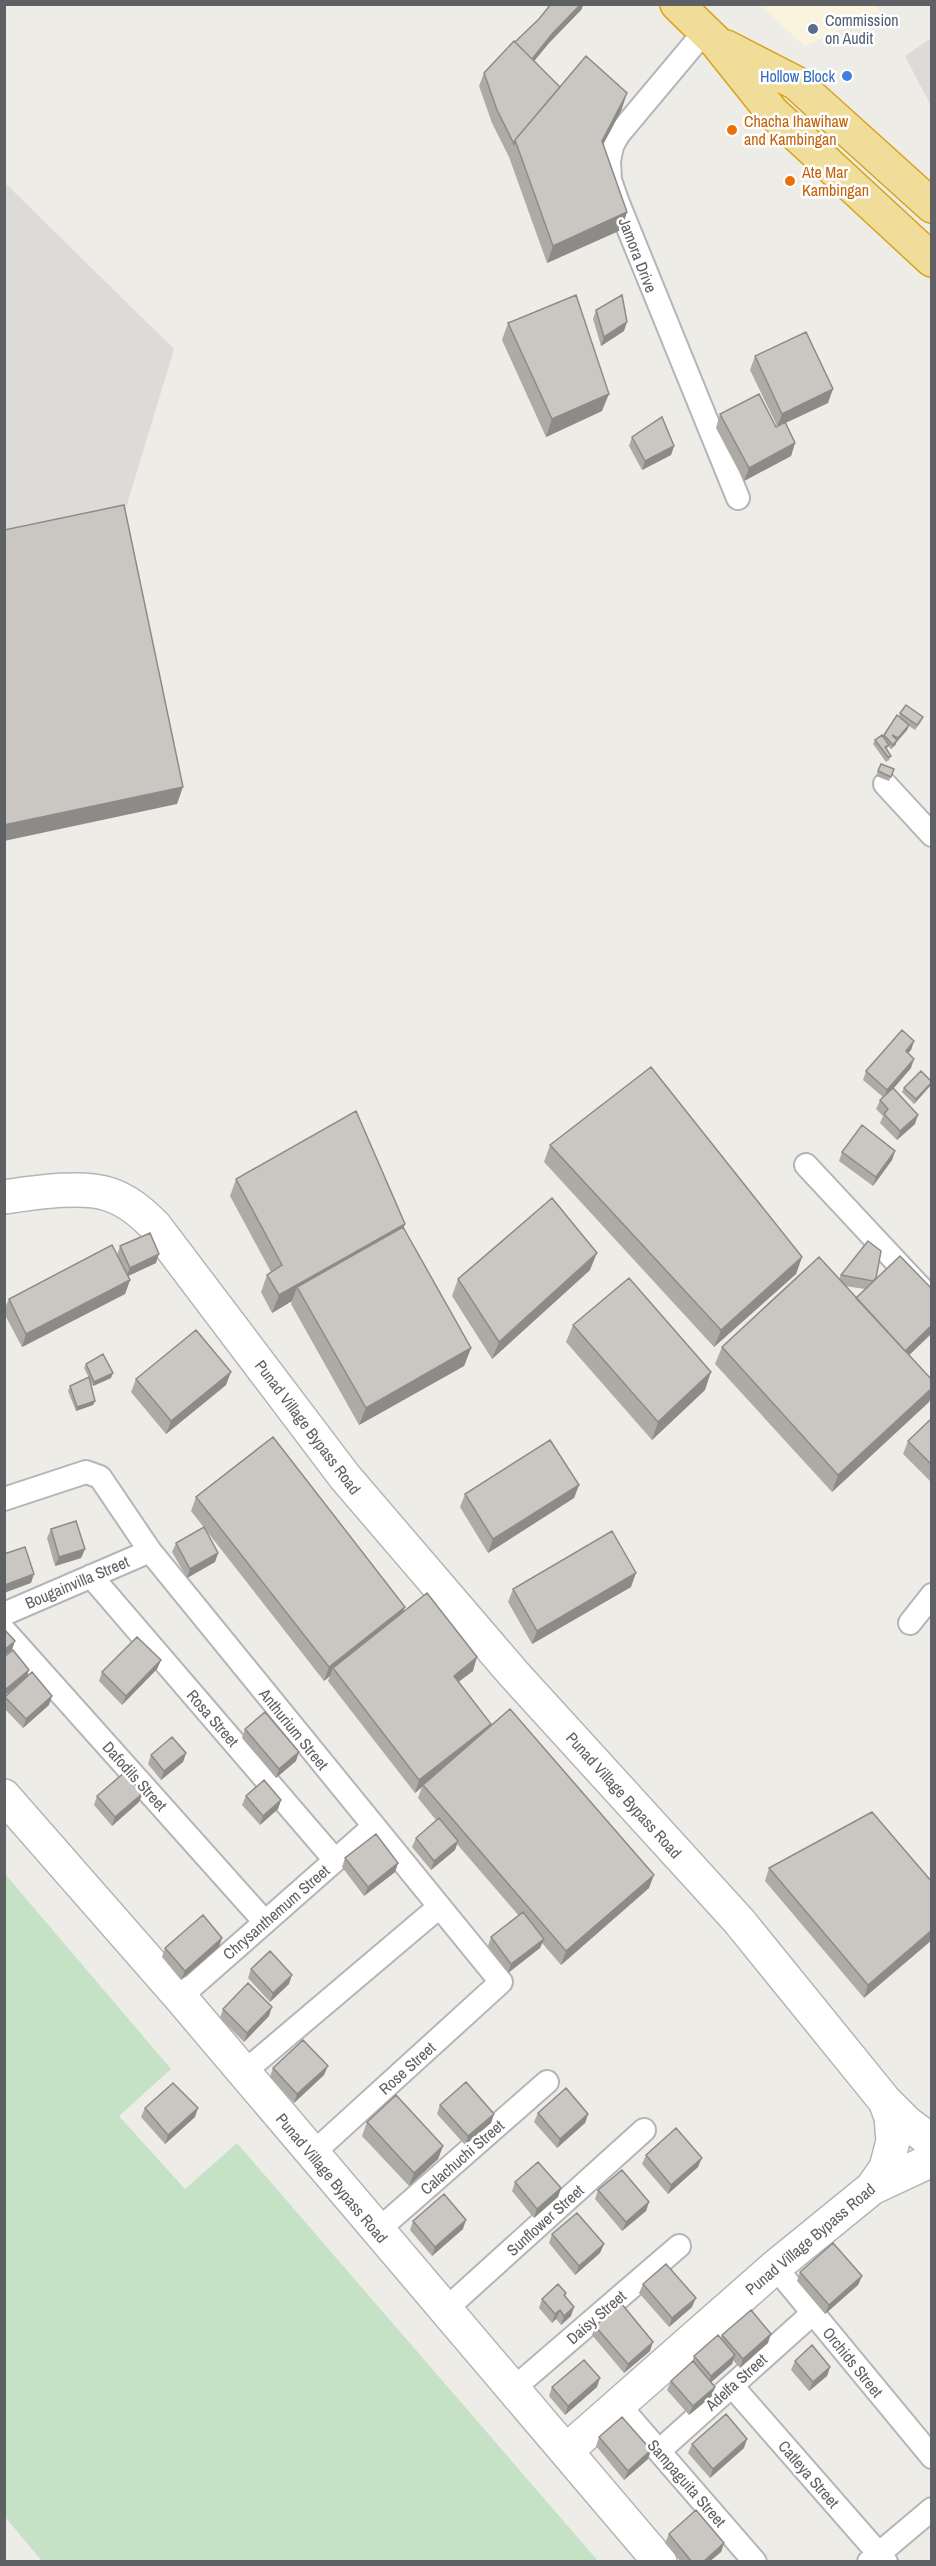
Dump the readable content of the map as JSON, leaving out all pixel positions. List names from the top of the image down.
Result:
{
  "streets": {
    "main road": ["Punad Village Bypass Road"],
    "street": [
      "Jamora Drive",
      "Bougainvilla Street",
      "Rosa Street",
      "Anthurium Street",
      "Dafodils Street",
      "Chrysanthemum Street",
      "Rose Street",
      "Calachuchi Street",
      "Sunflower Street",
      "Daisy Street",
      "Orchids Street",
      "Adelfa Street",
      "Catleya Street",
      "Sampaguita Street"
    ]
  },
  "crossings": [
    ["Punad Village Bypass Road", "Chrysanthemum Street"],
    ["Punad Village Bypass Road", "Rose Street"],
    ["Punad Village Bypass Road", "Calachuchi Street"],
    ["Punad Village Bypass Road", "Sunflower Street"],
    ["Punad Village Bypass Road", "Daisy Street"],
    ["Punad Village Bypass Road", "Orchids Street"],
    ["Punad Village Bypass Road", "Sampaguita Street"],
    ["Bougainvilla Street", "Rosa Street"],
    ["Bougainvilla Street", "Anthurium Street"],
    ["Rosa Street", "Chrysanthemum Street"],
    ["Anthurium Street", "Chrysanthemum Street"],
    ["Anthurium Street", "Rose Street"],
    ["Dafodils Street", "Chrysanthemum Street"],
    ["Orchids Street", "Adelfa Street"],
    ["Adelfa Street", "Catleya Street"],
    ["Adelfa Street", "Sampaguita Street"]
  ],
  "places": [
    "Commission on Audit",
    "Hollow Block",
    "Chacha Ihawihaw and Kambingan",
    "Ate Mar Kambingan"
  ]
}
